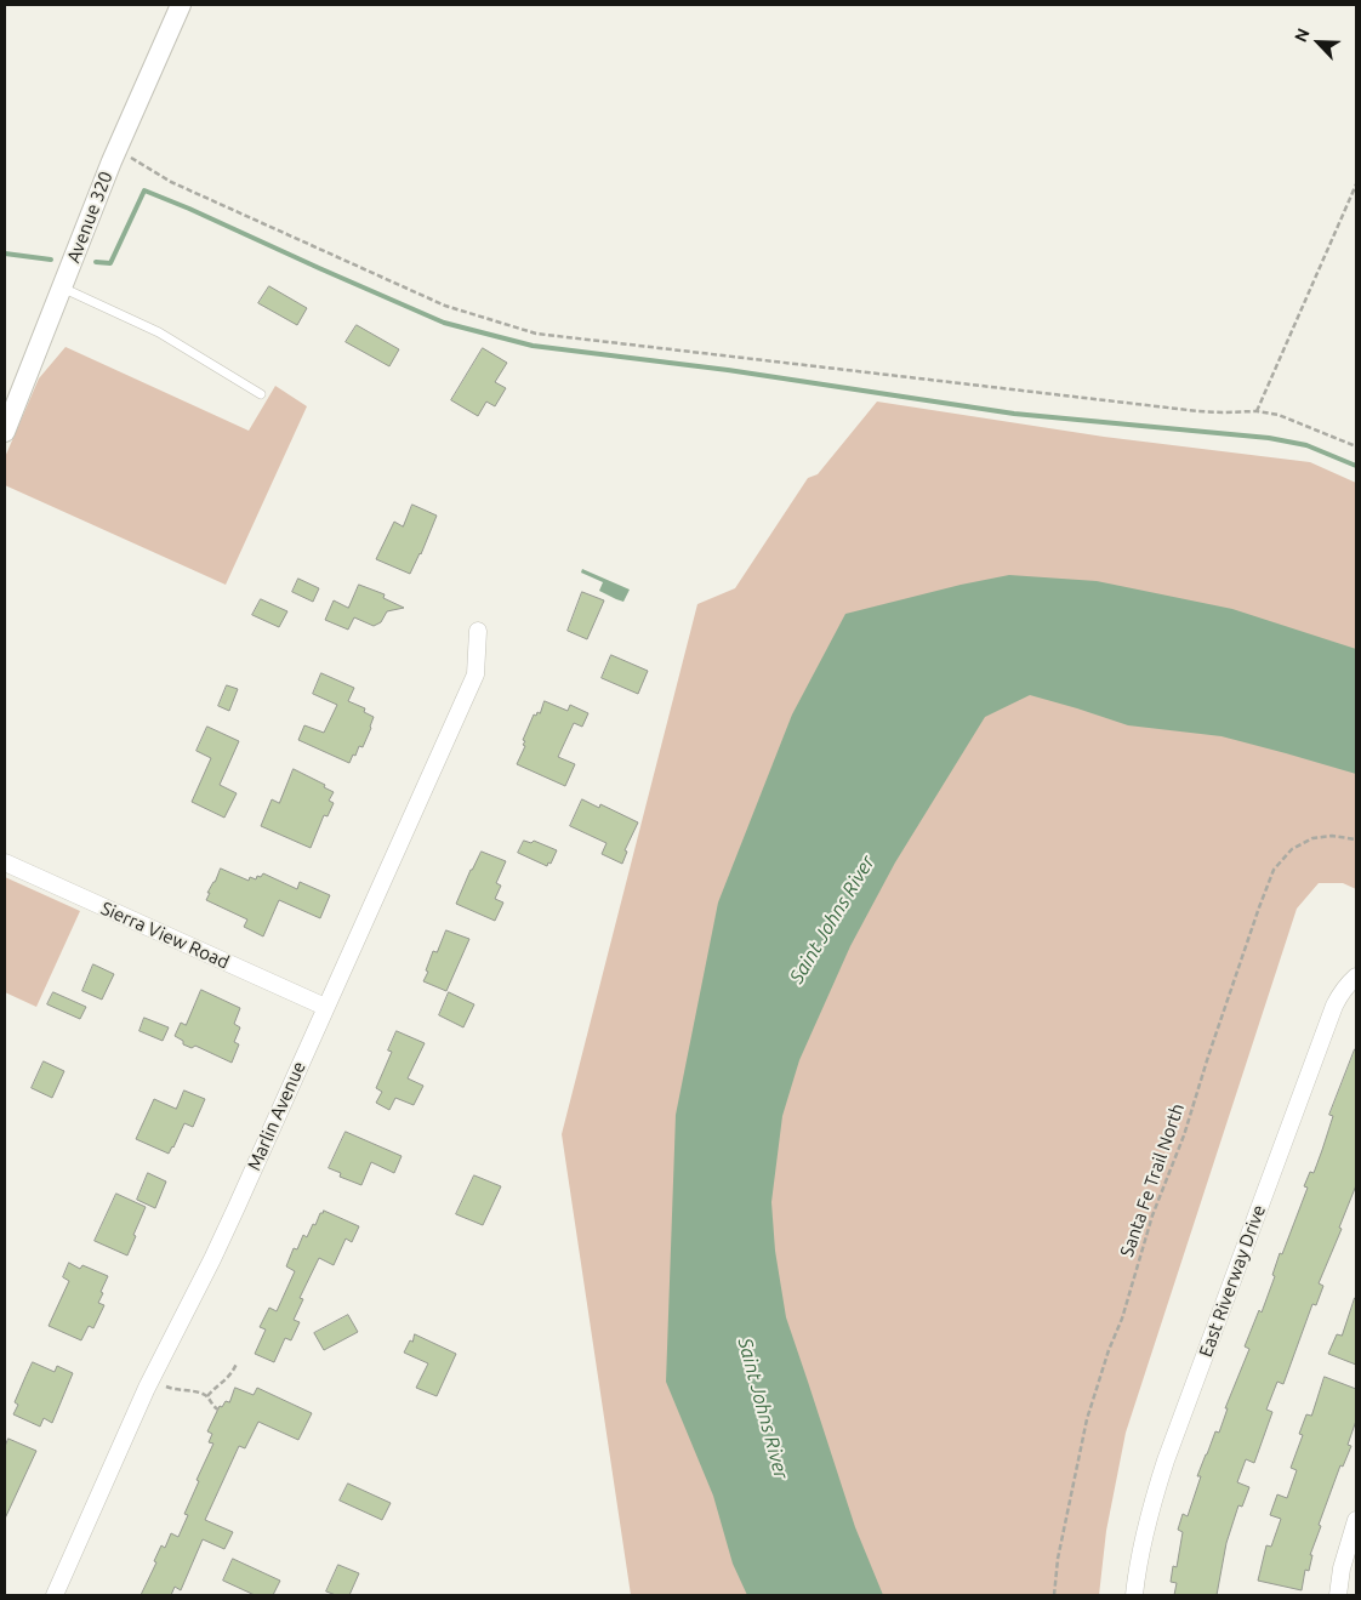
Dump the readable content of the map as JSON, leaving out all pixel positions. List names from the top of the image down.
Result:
{
  "streets": {
    "street": [
      "Avenue 320",
      "Sierra View Road",
      "Marlin Avenue",
      "East Riverway Drive"
    ],
    "path": ["Santa Fe Trail North"]
  },
  "crossings": [
    ["Sierra View Road", "Marlin Avenue"]
  ],
  "water": ["Saint Johns River"],
  "north": "top left"
}
